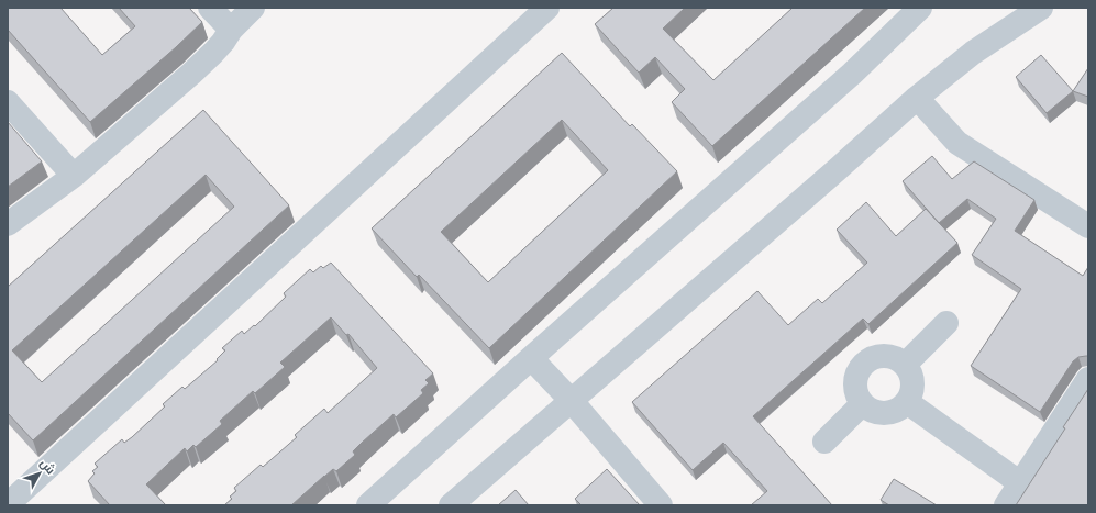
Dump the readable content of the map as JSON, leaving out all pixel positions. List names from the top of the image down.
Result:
{
  "north": "top right"
}
